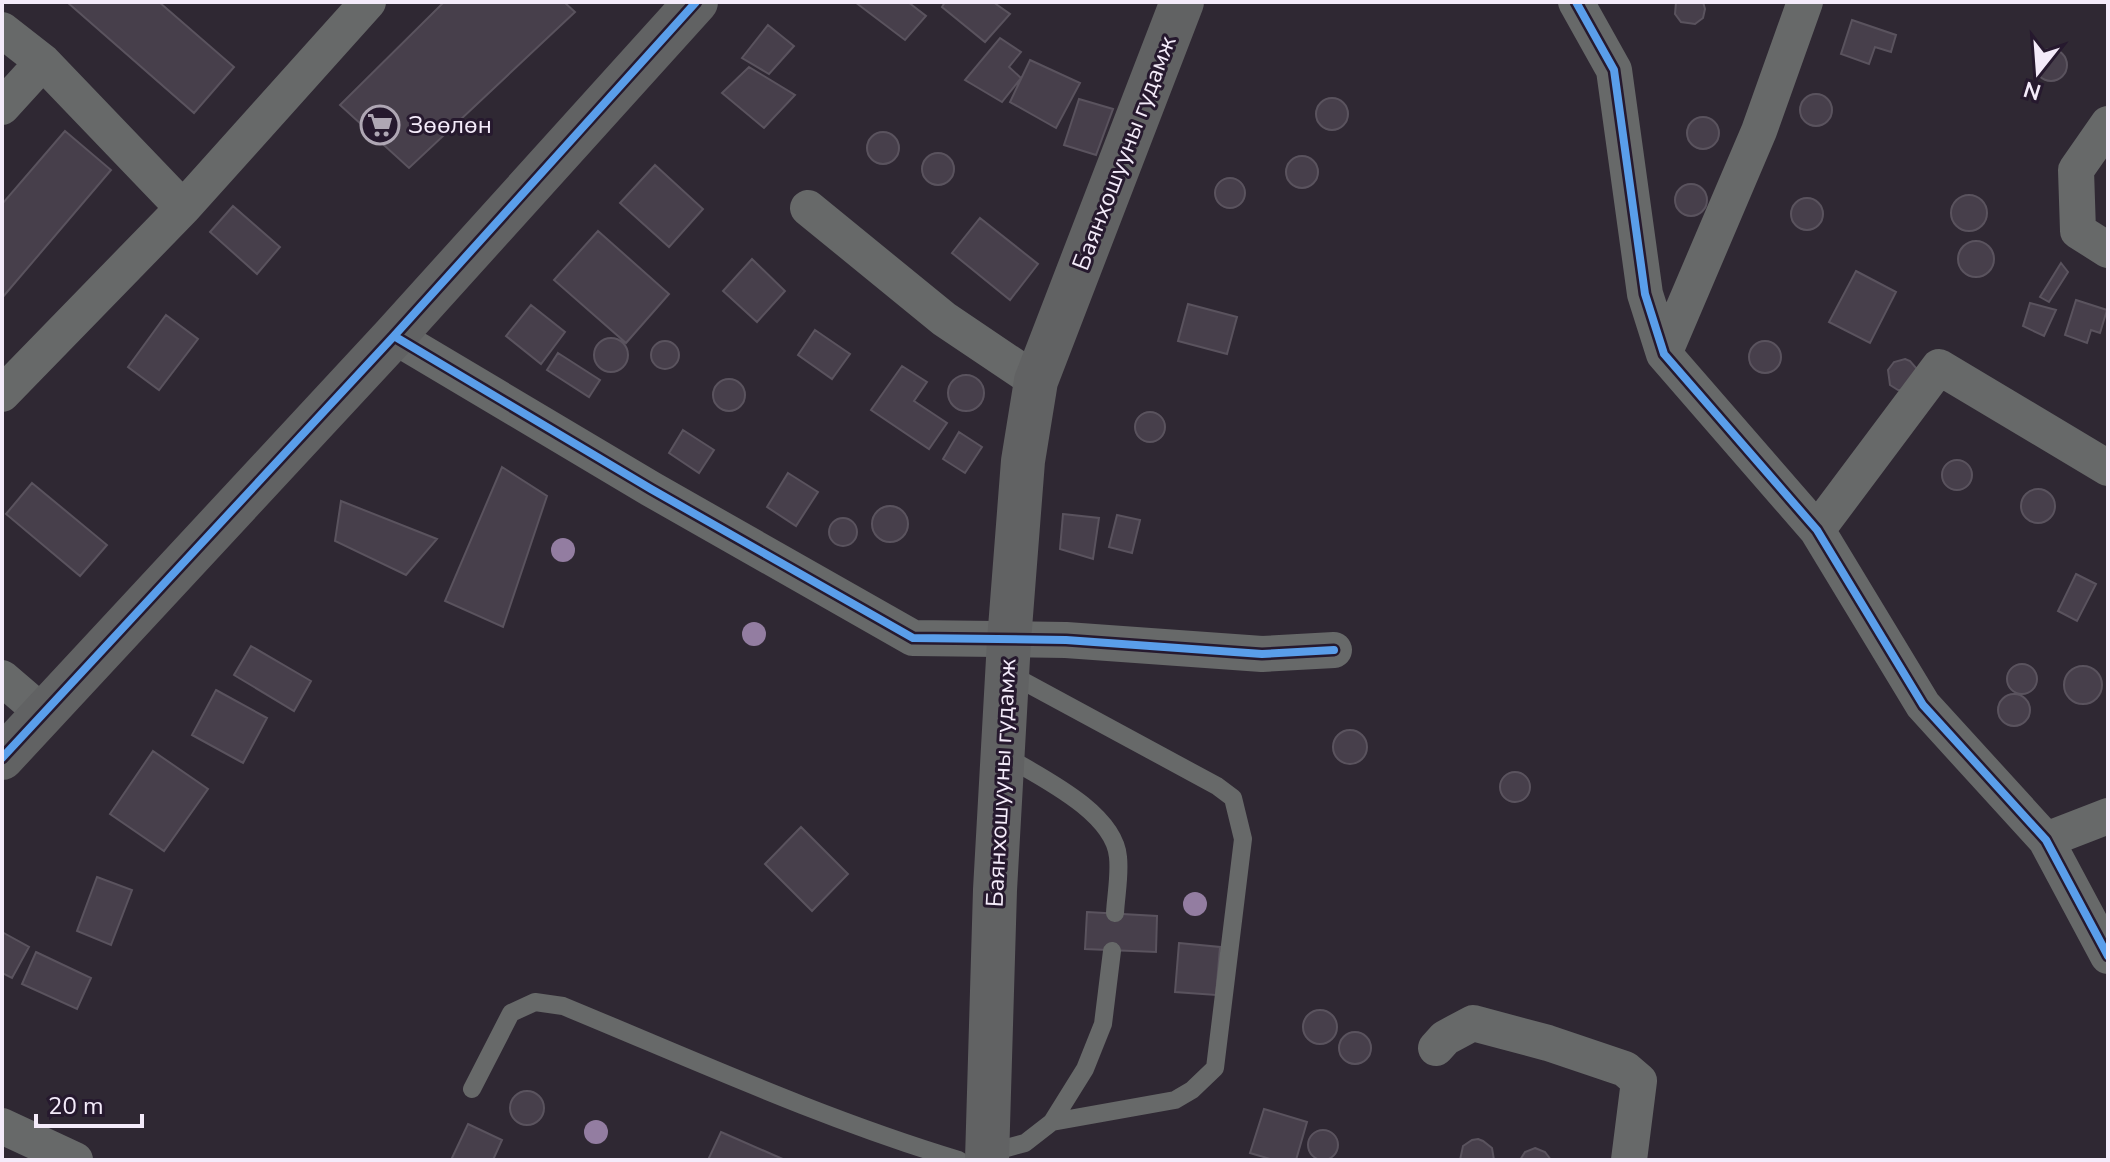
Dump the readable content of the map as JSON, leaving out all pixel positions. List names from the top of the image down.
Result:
{
  "streets": {
    "main road": ["Баянхошууны гудамж"]
  },
  "places": {
    "supermarket": ["Зөөлөн"]
  },
  "scale_bar": "20 m",
  "north": "bottom"
}
